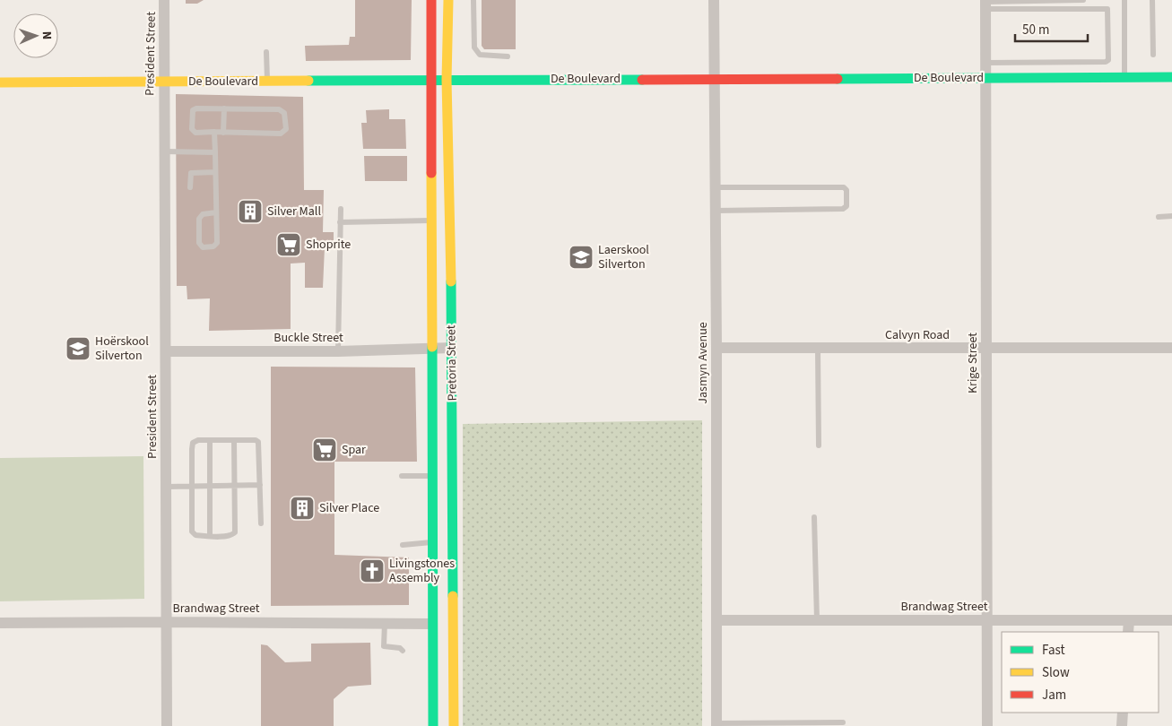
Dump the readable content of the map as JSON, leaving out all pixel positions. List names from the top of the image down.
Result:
{
  "streets": {
    "main road": ["De Boulevard", "Pretoria Street"],
    "street": [
      "President Street",
      "Calvyn Road",
      "Buckle Street",
      "Jasmyn Avenue",
      "Krige Street",
      "Brandwag Street"
    ]
  },
  "crossings": [
    ["President Street", "De Boulevard"],
    ["President Street", "Buckle Street"],
    ["President Street", "Brandwag Street"],
    ["De Boulevard", "Pretoria Street"],
    ["De Boulevard", "Jasmyn Avenue"],
    ["De Boulevard", "Krige Street"],
    ["Calvyn Road", "Jasmyn Avenue"],
    ["Calvyn Road", "Krige Street"],
    ["Buckle Street", "Pretoria Street"],
    ["Pretoria Street", "Brandwag Street"],
    ["Jasmyn Avenue", "Brandwag Street"],
    ["Krige Street", "Brandwag Street"]
  ],
  "places": {
    "building": ["Silver Mall", "Silver Place"],
    "supermarket": ["Shoprite", "Spar"],
    "school or university": ["Laerskool Silverton", "Hoërskool Silverton"],
    "church": ["Livingstones Assembly"]
  },
  "legend": ["Fast", "Slow", "Jam"],
  "scale_bar": "50 m",
  "north": "right"
}
